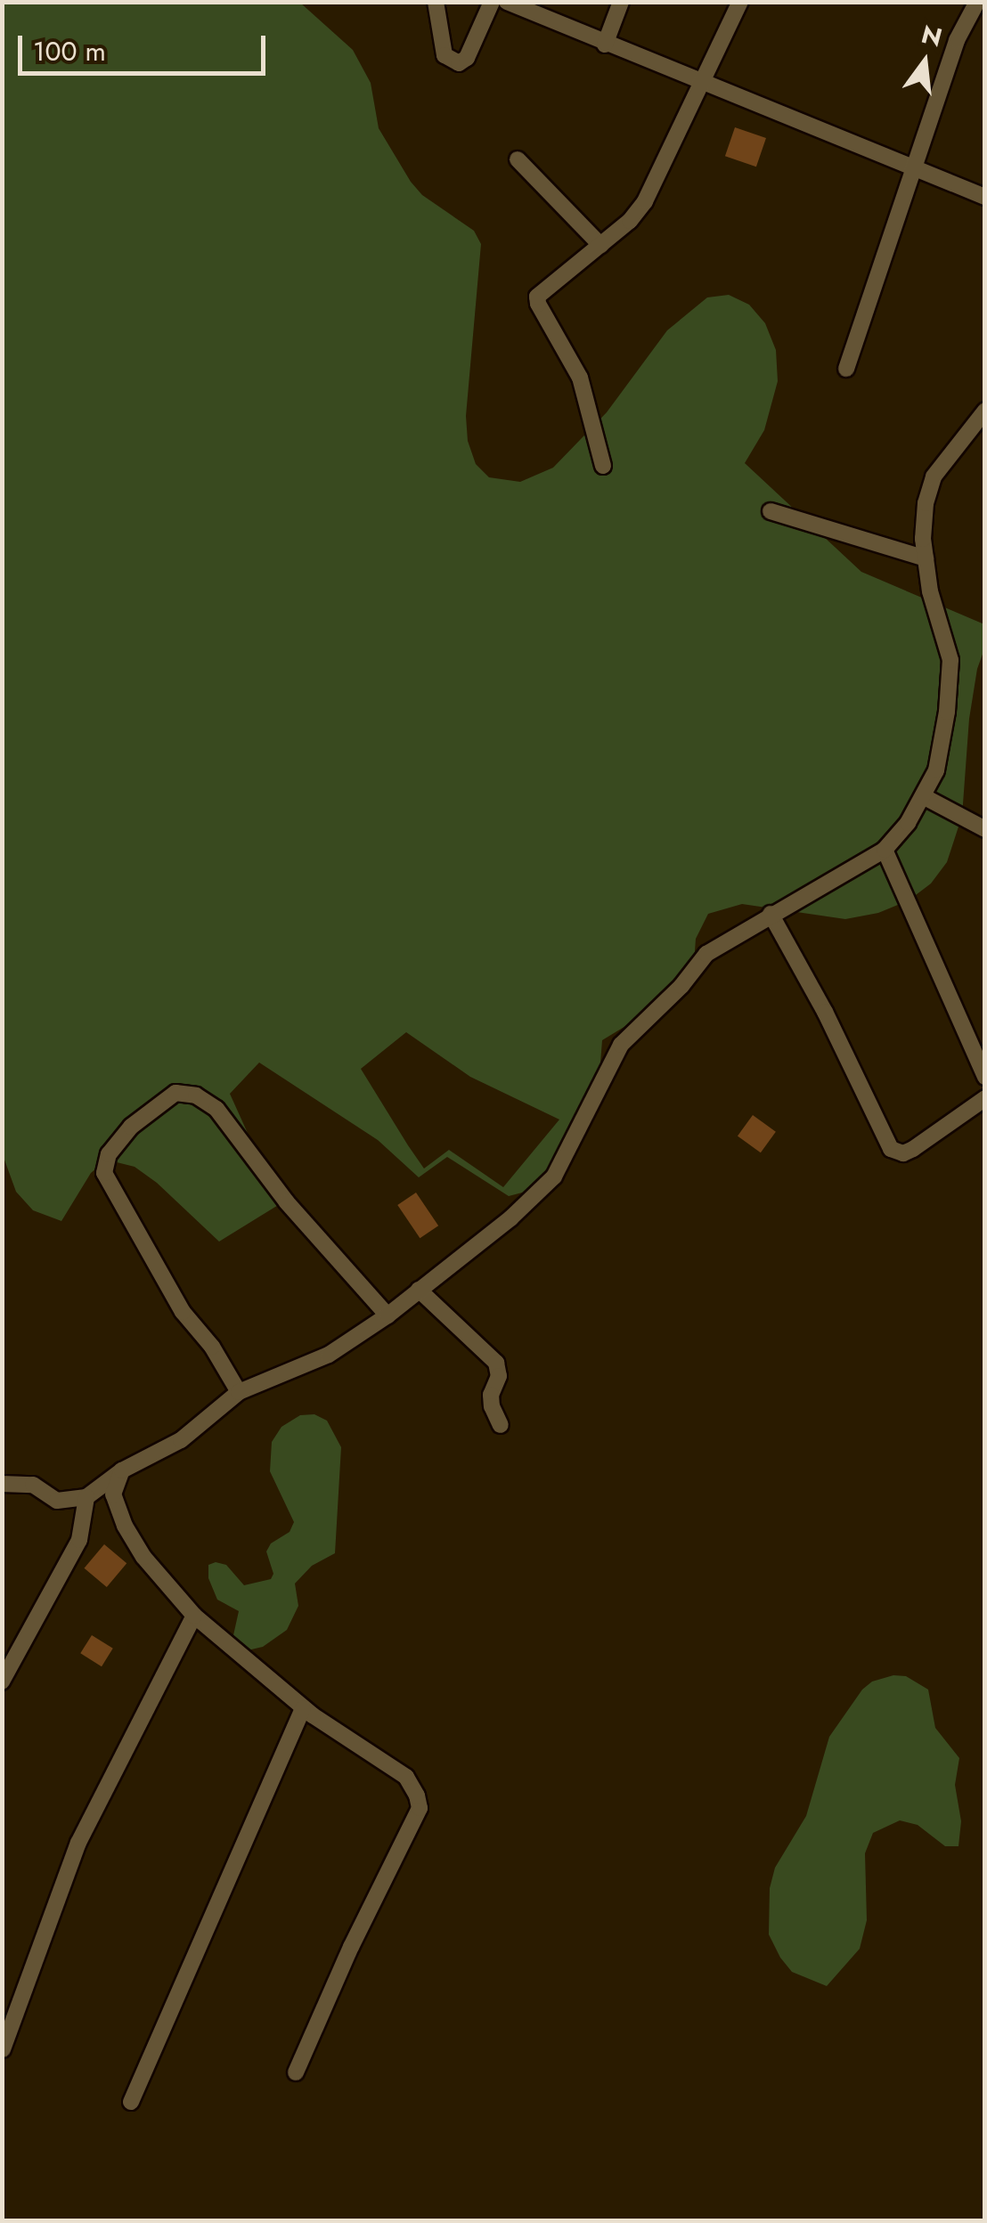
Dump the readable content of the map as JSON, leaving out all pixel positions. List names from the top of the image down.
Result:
{
  "scale_bar": "100 m",
  "north": "top"
}
